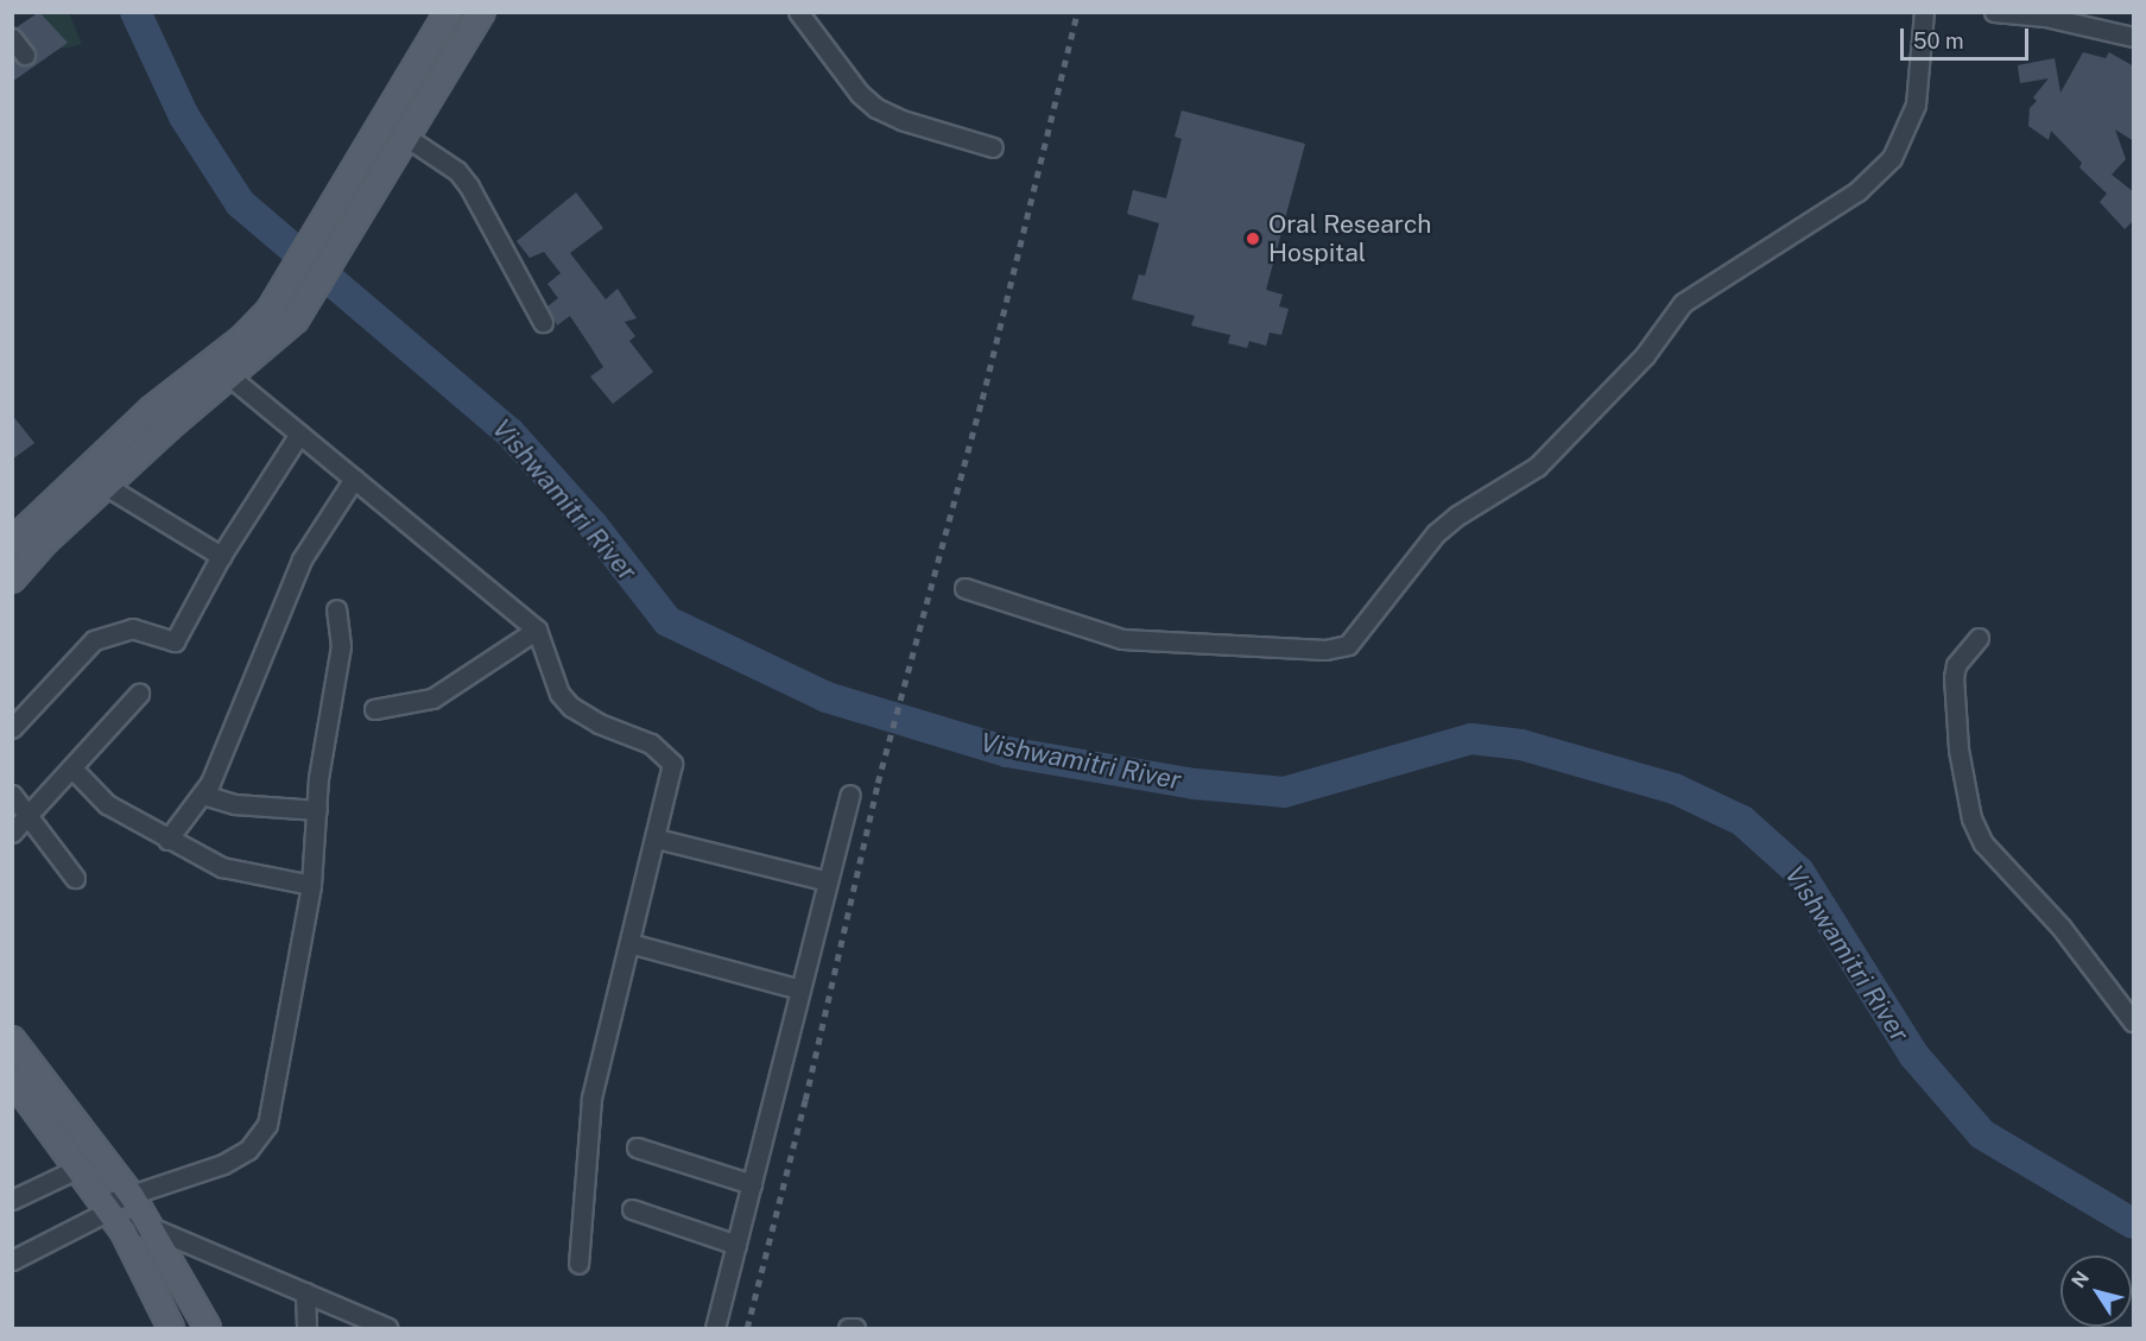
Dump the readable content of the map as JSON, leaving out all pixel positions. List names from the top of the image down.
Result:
{
  "water": ["Vishwamitri River"],
  "places": ["Oral Research Hospital"],
  "scale_bar": "50 m",
  "north": "top left"
}
